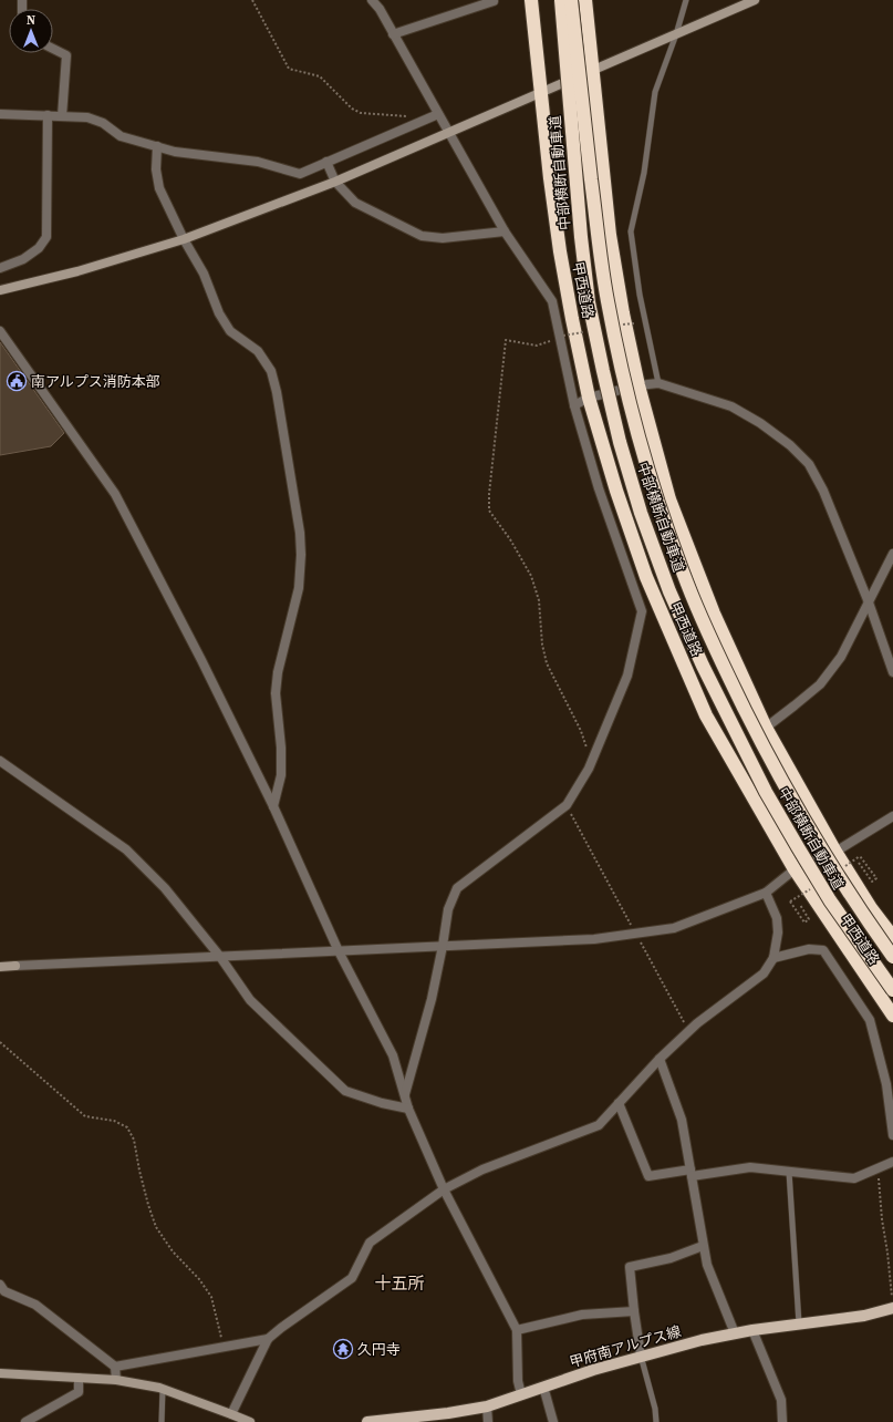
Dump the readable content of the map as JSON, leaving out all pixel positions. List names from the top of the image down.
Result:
{
  "streets": {
    "highway": ["中部横断自動車道", "甲西道路"],
    "main road": ["甲府南アルプス線"]
  },
  "districts": ["十五所"],
  "places": {
    "public building": ["南アルプス消防本部"],
    "temple": ["久円寺"]
  },
  "north": "top"
}
